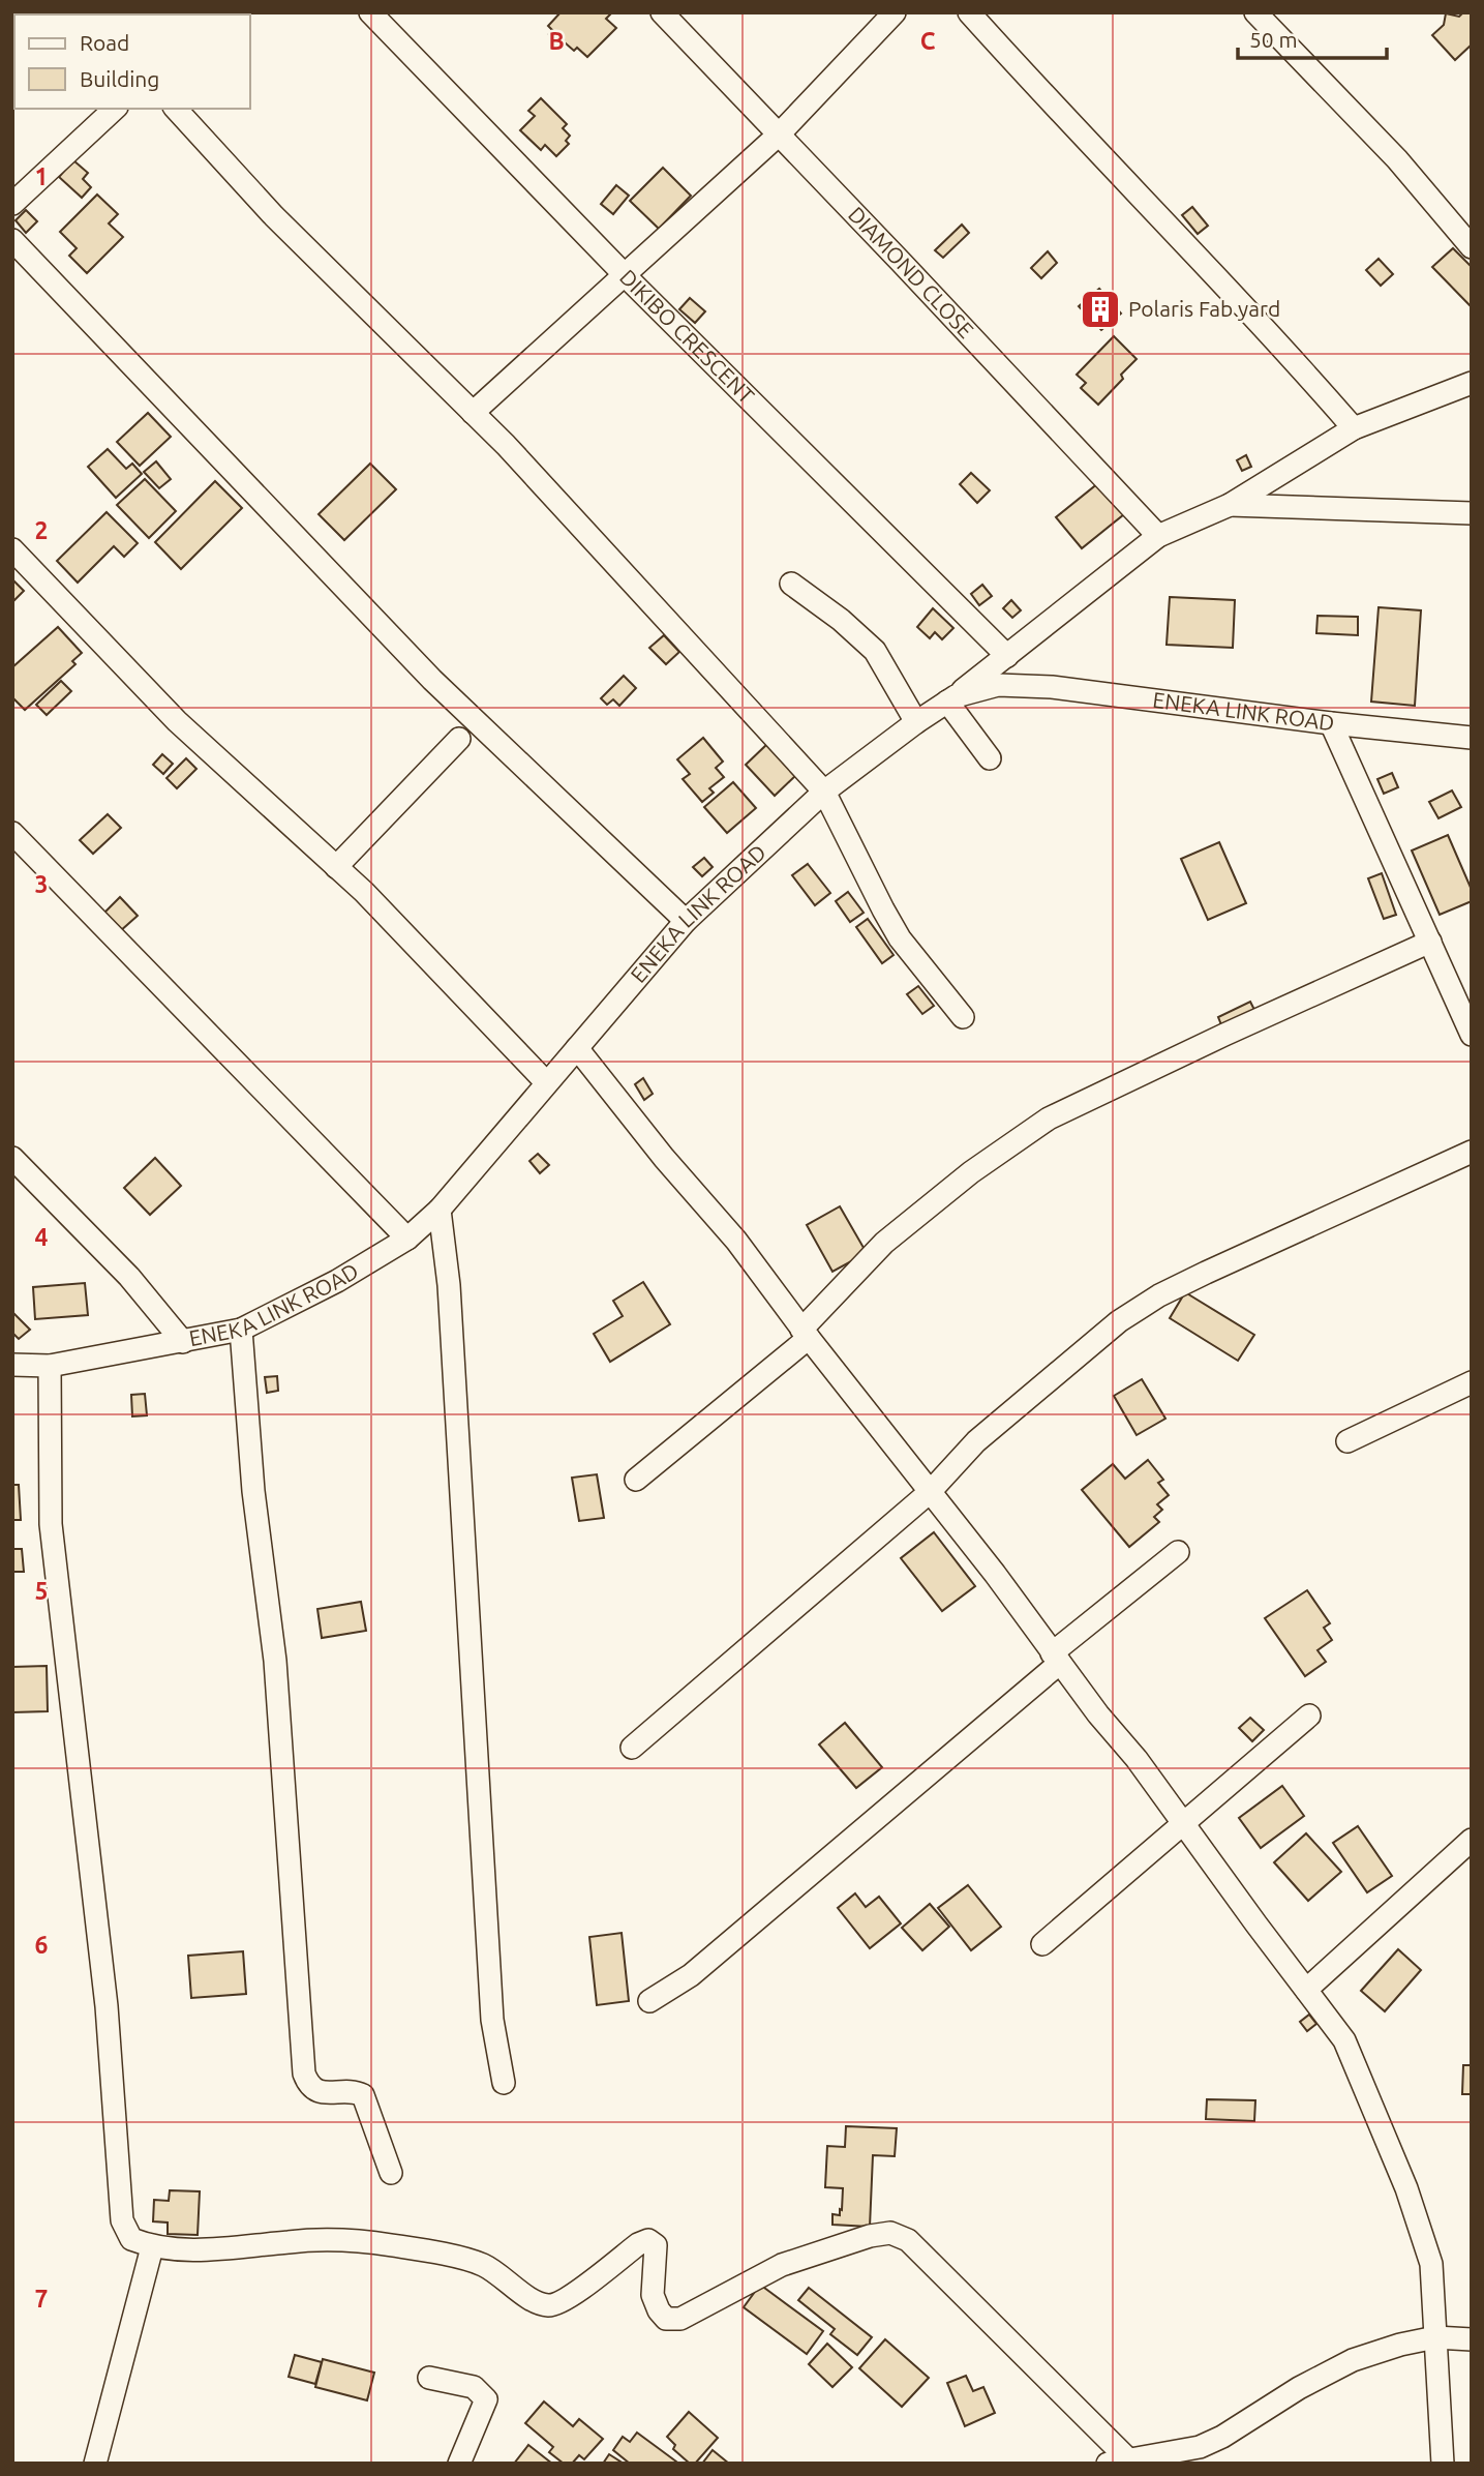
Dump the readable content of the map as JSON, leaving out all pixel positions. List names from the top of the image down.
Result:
{
  "streets": {
    "street": ["DIAMOND CLOSE", "DIKIBO CRESCENT", "ENEKA LINK ROAD"]
  },
  "places": {
    "building": ["Polaris Fab yard"]
  },
  "legend": ["Road", "Building"],
  "scale_bar": "50 m",
  "grid": {
    "columns": ["B", "C"],
    "rows": [
      "1",
      "2",
      "3",
      "4",
      "5",
      "6",
      "7"
    ]
  }
}
